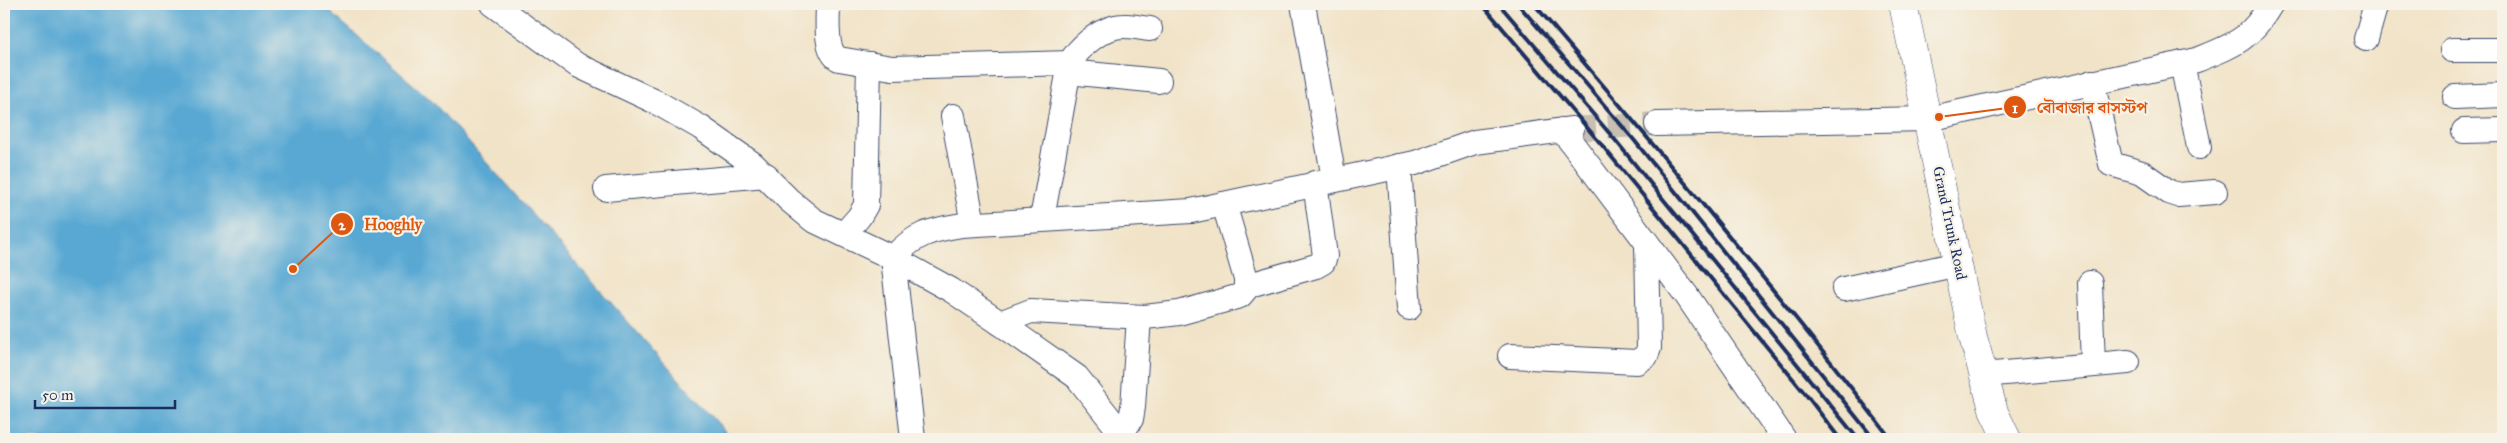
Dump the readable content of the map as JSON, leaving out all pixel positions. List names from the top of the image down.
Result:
{
  "streets": {
    "main road": ["Grand Trunk Road"]
  },
  "places": ["বৌবাজার বাসস্টপ", "Hooghly"],
  "scale_bar": "50 m"
}
